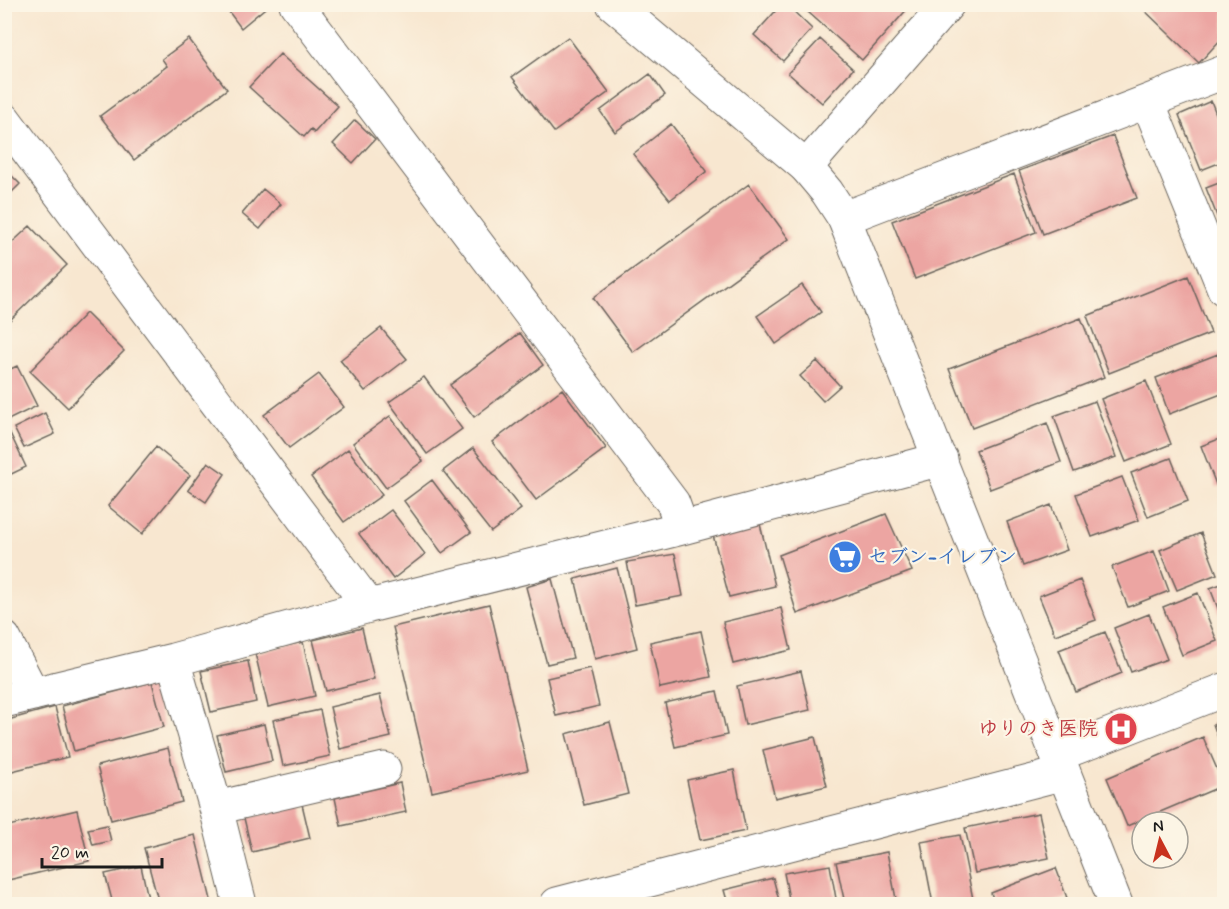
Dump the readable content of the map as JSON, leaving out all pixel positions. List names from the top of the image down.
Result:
{
  "places": {
    "supermarket": ["セブン-イレブン"],
    "hospital": ["ゆりのき医院"]
  },
  "scale_bar": "20 m",
  "north": "top"
}
